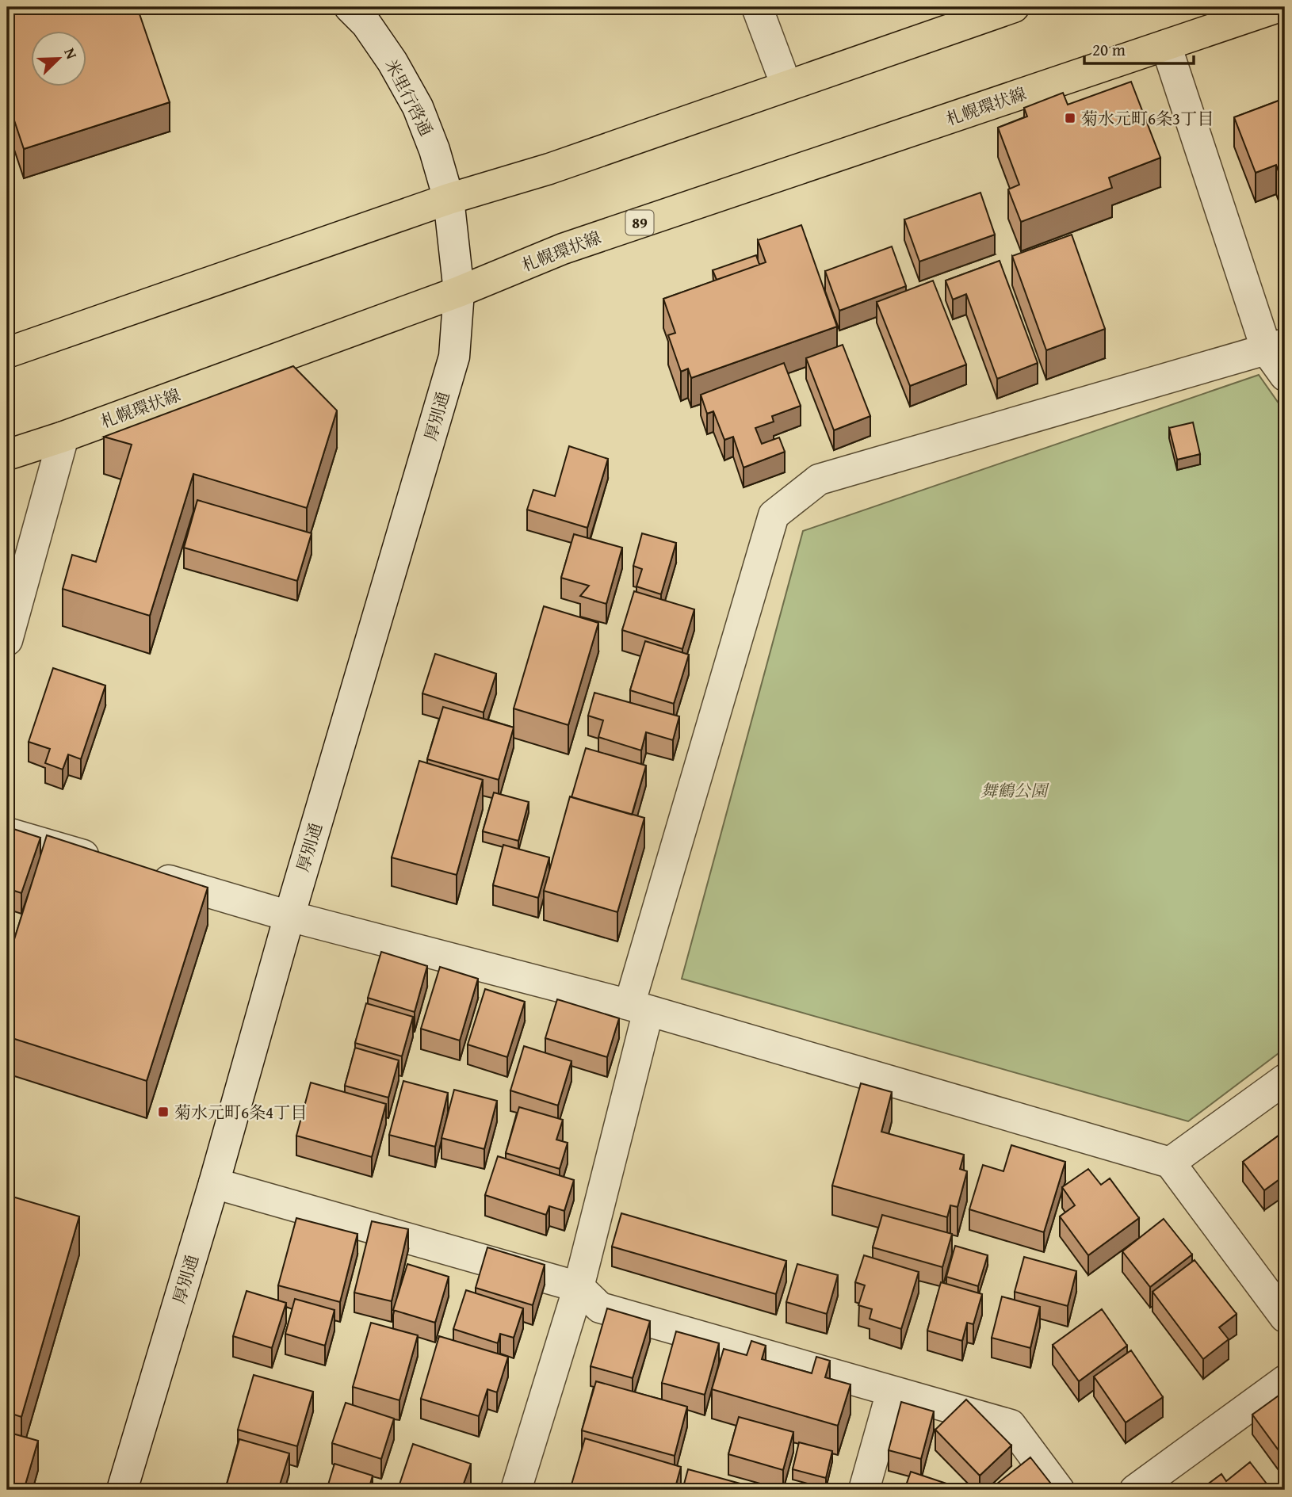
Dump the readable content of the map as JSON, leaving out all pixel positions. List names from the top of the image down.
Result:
{
  "streets": {
    "main road": ["札幌環状線", "89"],
    "street": ["米里行啓通", "厚別通"]
  },
  "crossings": [
    ["米里行啓通", "厚別通"],
    ["札幌環状線", "厚別通"]
  ],
  "parks": ["舞鶴公園"],
  "places": {
    "transit": ["菊水元町6条3丁目", "菊水元町6条4丁目"]
  },
  "scale_bar": "20 m",
  "north": "top right"
}
